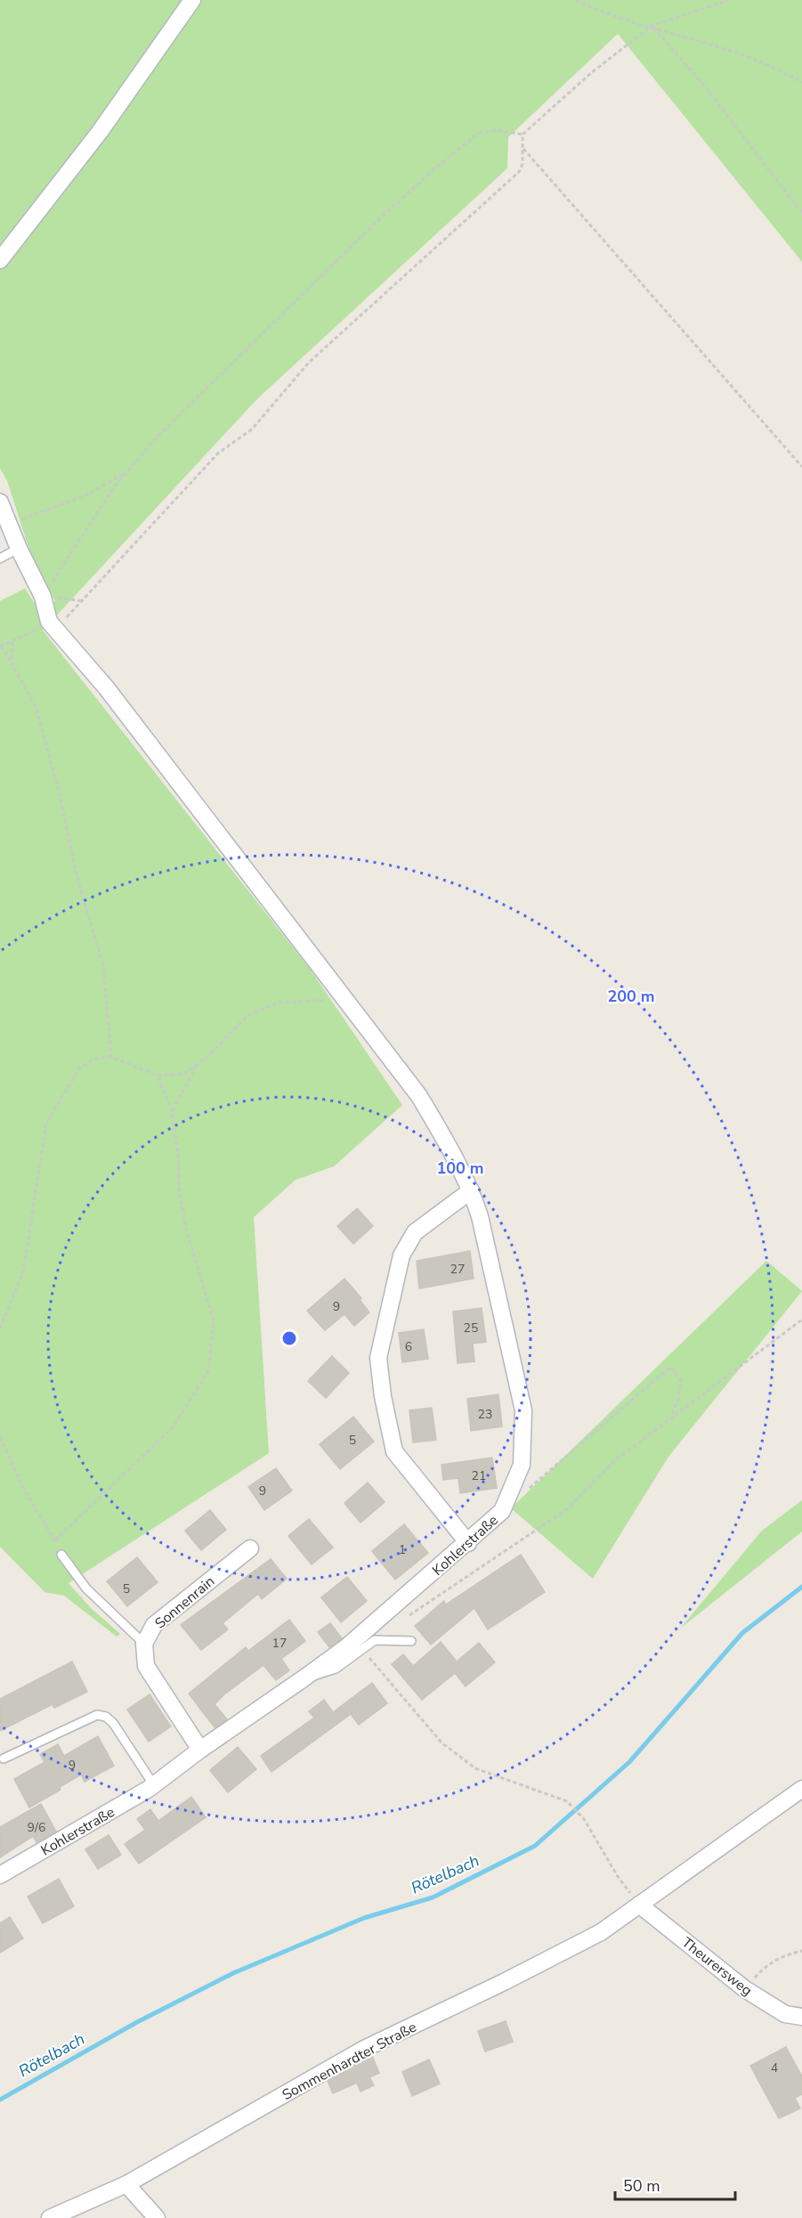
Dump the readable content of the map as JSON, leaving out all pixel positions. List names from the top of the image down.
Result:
{
  "streets": {
    "street": [
      "Kohlerstraße",
      "Sonnenrain",
      "Theurersweg",
      "Sommenhardter Straße"
    ]
  },
  "crossings": [
    ["Kohlerstraße", "Sonnenrain"],
    ["Theurersweg", "Sommenhardter Straße"]
  ],
  "water": ["Rötelbach"],
  "house_numbers": [
    "27",
    "9",
    "25",
    "6",
    "23",
    "5",
    "21",
    "9",
    "1",
    "5",
    "17",
    "9",
    "9/6",
    "4"
  ],
  "scale_bar": "50 m",
  "rings": ["200 m", "100 m"]
}
